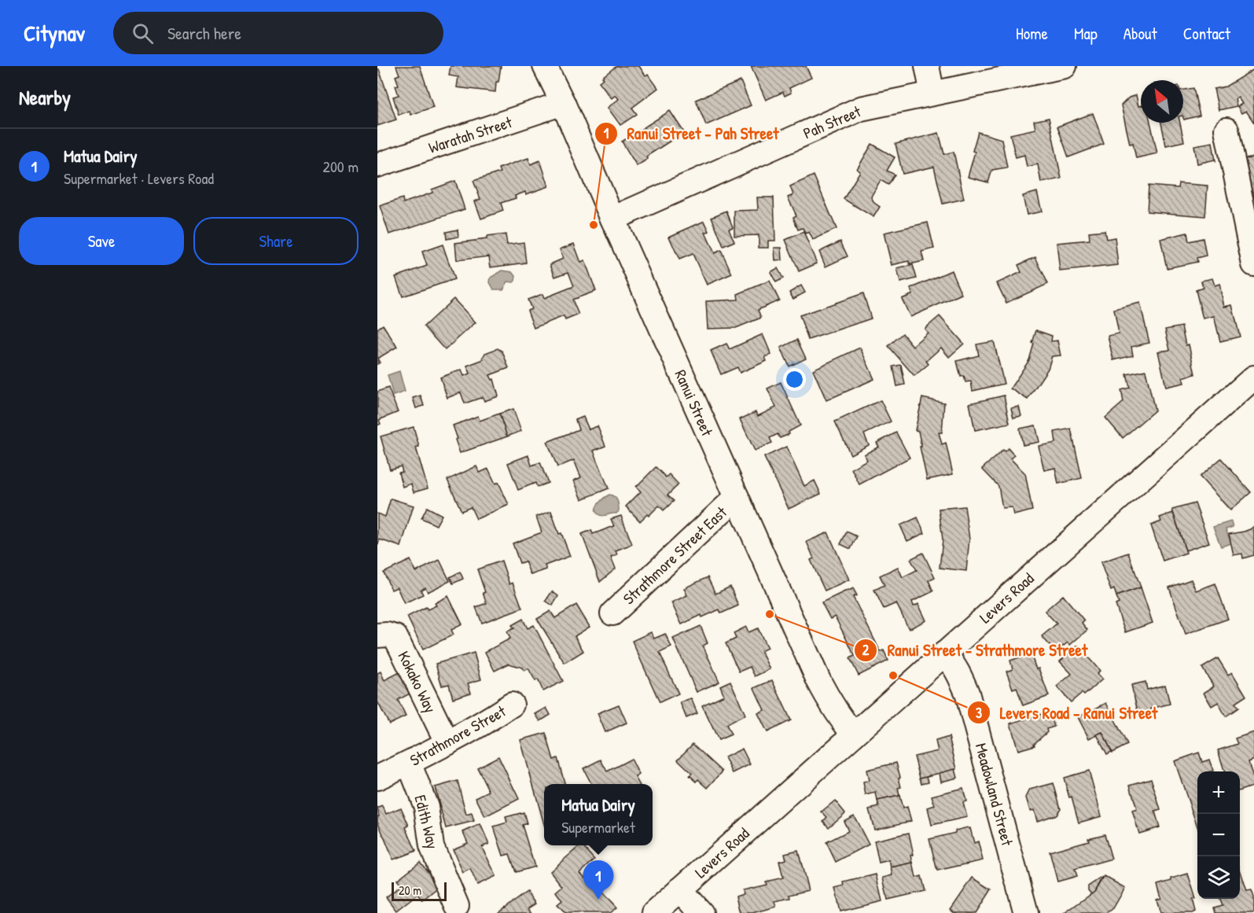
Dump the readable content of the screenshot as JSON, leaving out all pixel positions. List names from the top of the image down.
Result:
{
  "streets": {
    "street": [
      "Pah Street",
      "Waratah Street",
      "Ranui Street",
      "Strathmore Street East",
      "Levers Road",
      "Kokako Way",
      "Strathmore Street",
      "Meadowland Street",
      "Edith Way"
    ]
  },
  "crossings": [
    ["Pah Street", "Ranui Street"],
    ["Waratah Street", "Ranui Street"],
    ["Ranui Street", "Strathmore Street East"],
    ["Ranui Street", "Levers Road"],
    ["Levers Road", "Meadowland Street"],
    ["Kokako Way", "Strathmore Street"],
    ["Strathmore Street", "Edith Way"]
  ],
  "places": ["Ranui Street - Pah Street", "Ranui Street - Strathmore Street", "Levers Road - Ranui Street"],
  "scale_bar": "20 m",
  "north": "top left",
  "page": {
    "header": "Citynav",
    "search": "Search here",
    "nav": [
      "Home",
      "Map",
      "About",
      "Contact"
    ],
    "heading": "Nearby",
    "list": [
      {
        "mark": "1",
        "name": "Matua Dairy",
        "note": "Supermarket · Levers Road",
        "value": "200 m"
      }
    ],
    "buttons": ["Save", "Share"],
    "map_buttons": ["+", "−"],
    "popup": ["Matua Dairy", "Supermarket"],
    "pins": "1",
    "scale": "20 m"
  }
}
